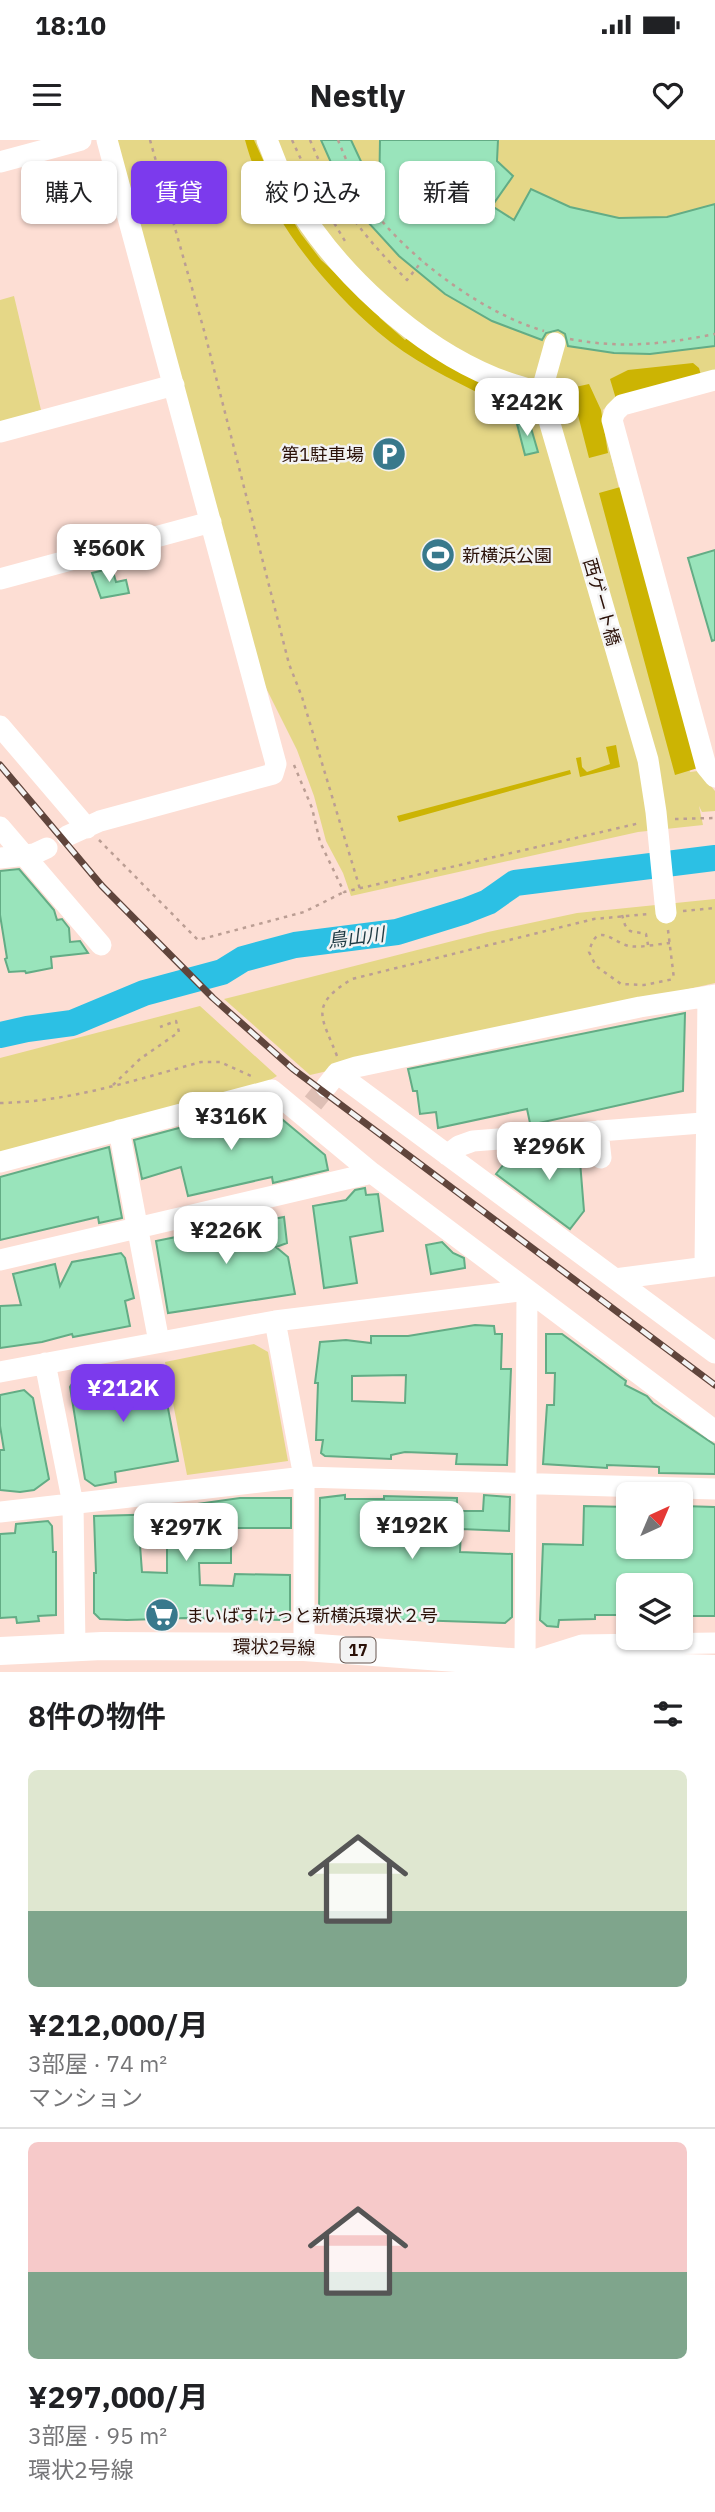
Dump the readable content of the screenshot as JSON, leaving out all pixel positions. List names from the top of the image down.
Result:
{
  "streets": {
    "main road": ["環状2号線", "17"],
    "street": ["西ゲート橋"]
  },
  "water": ["鳥山川"],
  "places": {
    "parking": ["第1駐車場"],
    "sports": ["新横浜公園"],
    "supermarket": ["まいばすけっと新横浜環状２号"]
  },
  "north": "top right",
  "page": {
    "status": "18:10",
    "header": "Nestly",
    "chip": [
      "購入",
      "賃貸",
      "絞り込み",
      "新着"
    ],
    "price": [
      "¥242K",
      "¥560K",
      "¥316K",
      "¥296K",
      "¥226K",
      "¥212K",
      "¥192K",
      "¥297K"
    ],
    "heading": "8件の物件",
    "list": [
      {
        "name": "¥212,000/月",
        "note": "3部屋 · 74 m² · マンション"
      },
      {
        "name": "¥297,000/月",
        "note": "3部屋 · 95 m² · 環状2号線"
      }
    ]
  }
}
